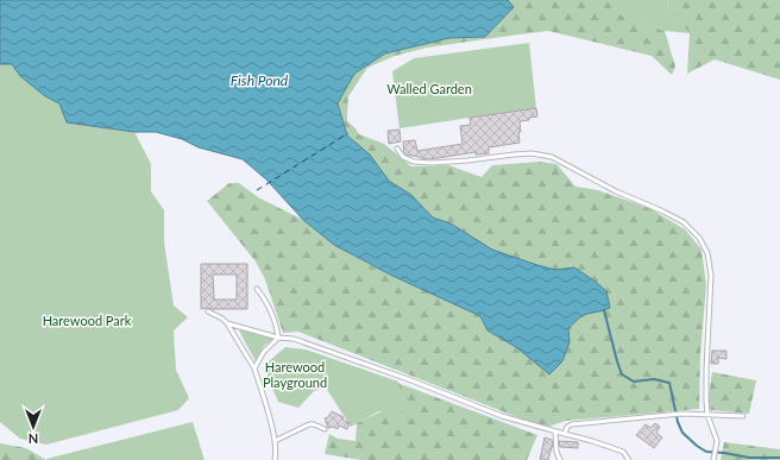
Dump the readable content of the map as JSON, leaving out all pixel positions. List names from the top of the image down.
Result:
{
  "water": ["Fish Pond"],
  "parks": ["Walled Garden", "Harewood Park", "Harewood Playground"],
  "north": "bottom"
}
